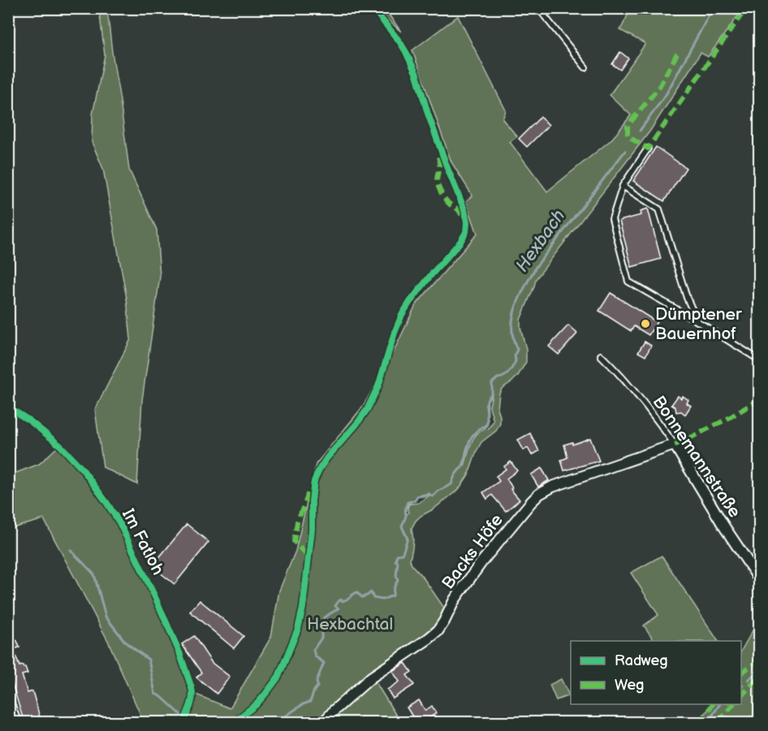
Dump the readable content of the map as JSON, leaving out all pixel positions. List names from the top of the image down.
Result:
{
  "streets": {
    "street": ["Bonnemannstraße", "Backs Höfe"],
    "lane": ["Im Fatloh"]
  },
  "crossings": [
    ["Bonnemannstraße", "Backs Höfe"]
  ],
  "water": ["Hexbach"],
  "parks": ["Hexbachtal"],
  "places": ["Dümptener Bauernhof"],
  "legend": ["Radweg", "Weg"]
}
